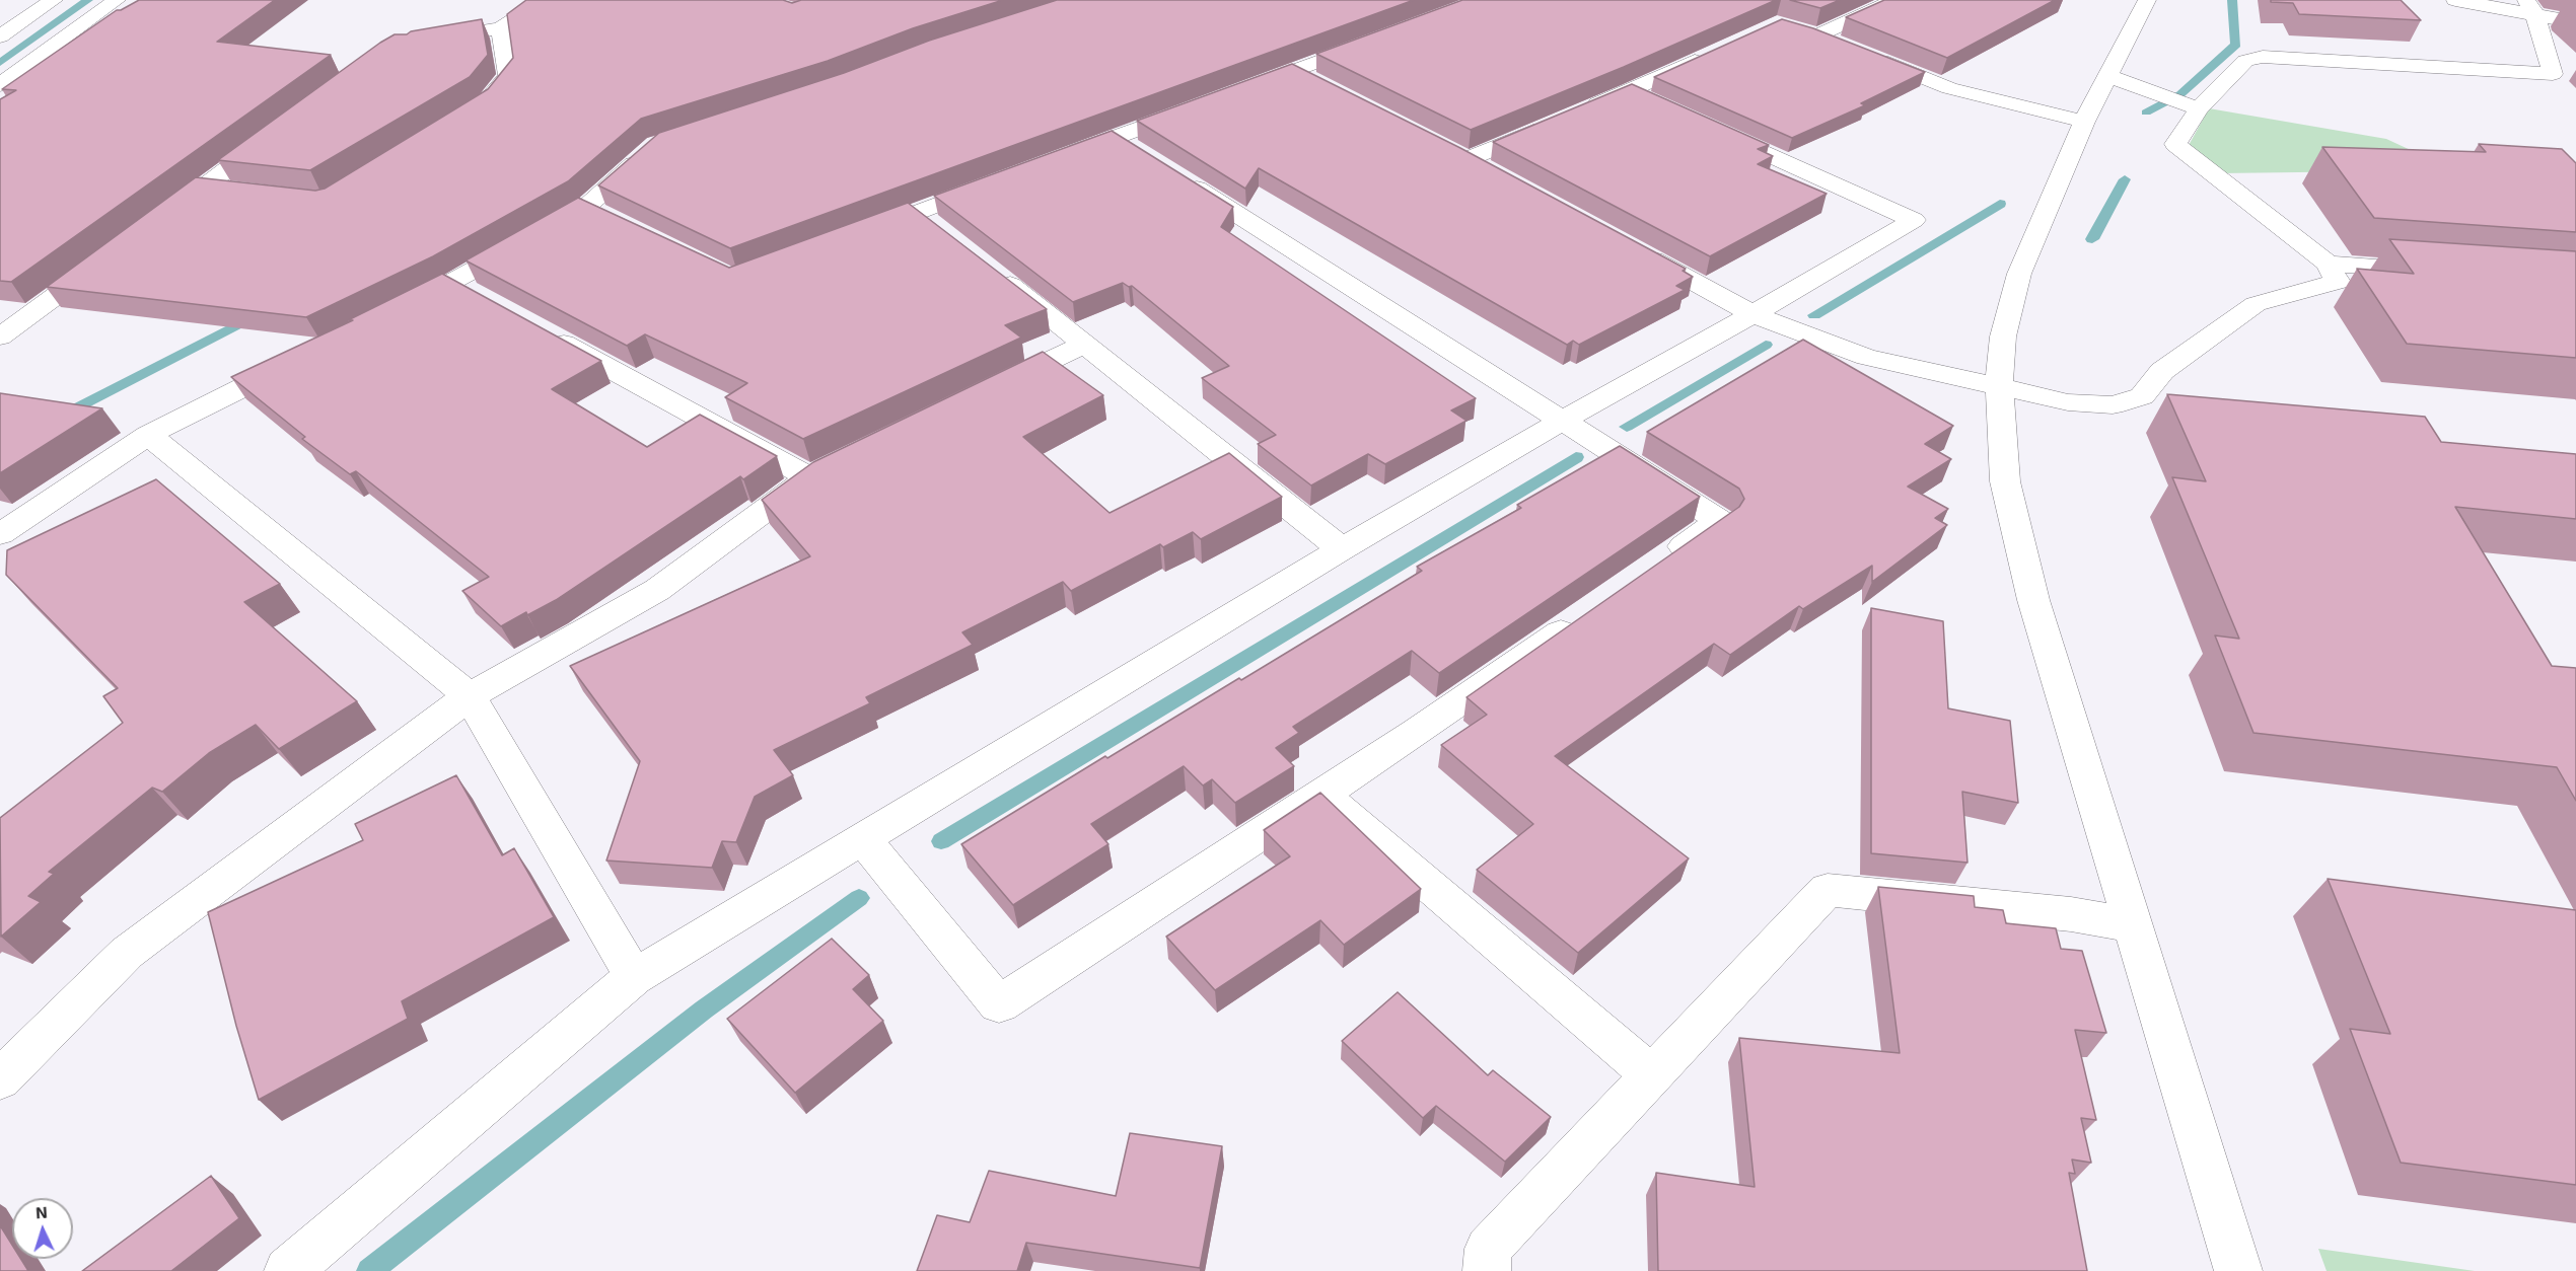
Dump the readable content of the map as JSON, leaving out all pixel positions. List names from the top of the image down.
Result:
{
  "north": "top"
}
